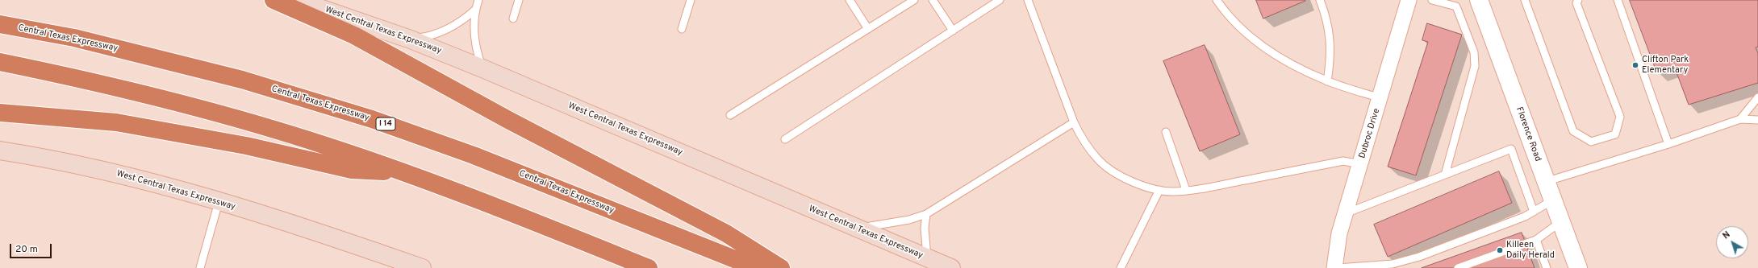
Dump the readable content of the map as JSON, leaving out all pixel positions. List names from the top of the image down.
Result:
{
  "streets": {
    "highway": ["Central Texas Expressway", "I 14"],
    "main road": ["West Central Texas Expressway"],
    "street": ["Dubroc Drive", "Florence Road"]
  },
  "places": ["Clifton Park Elementary", "Killeen Daily Herald"],
  "scale_bar": "20 m",
  "north": "top left"
}
